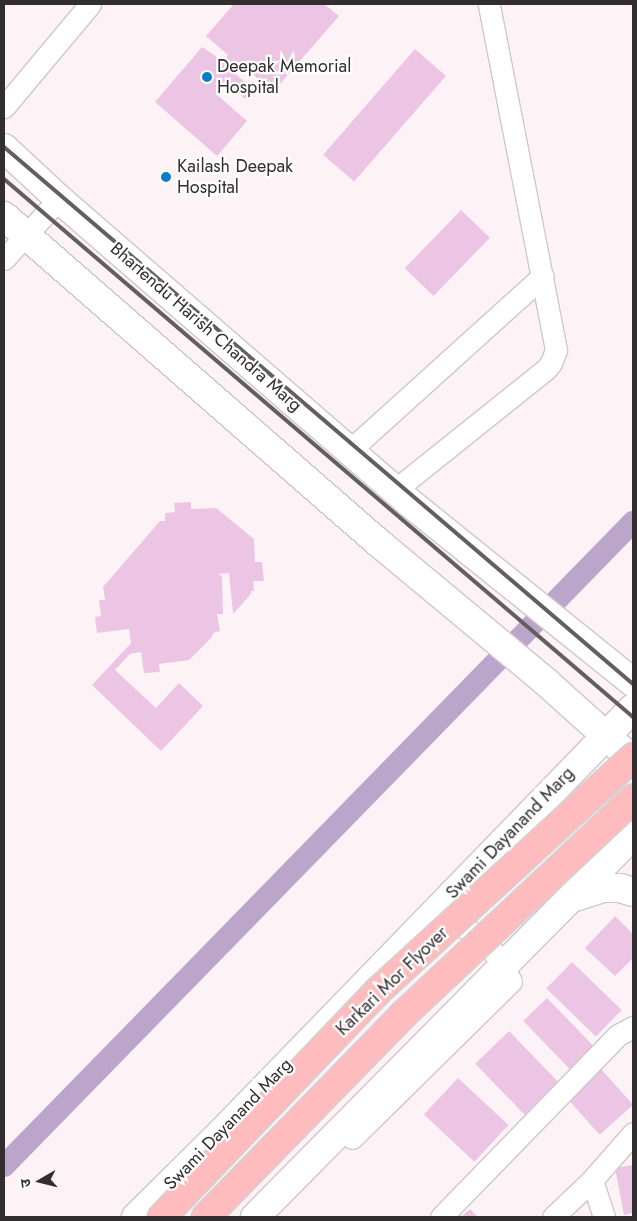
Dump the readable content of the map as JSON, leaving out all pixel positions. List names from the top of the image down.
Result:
{
  "streets": {
    "main road": ["Bhartendu Harish Chandra Marg", "Swami Dayanand Marg", "Karkari Mor Flyover"]
  },
  "places": ["Deepak Memorial Hospital", "Kailash Deepak Hospital"],
  "north": "left"
}
